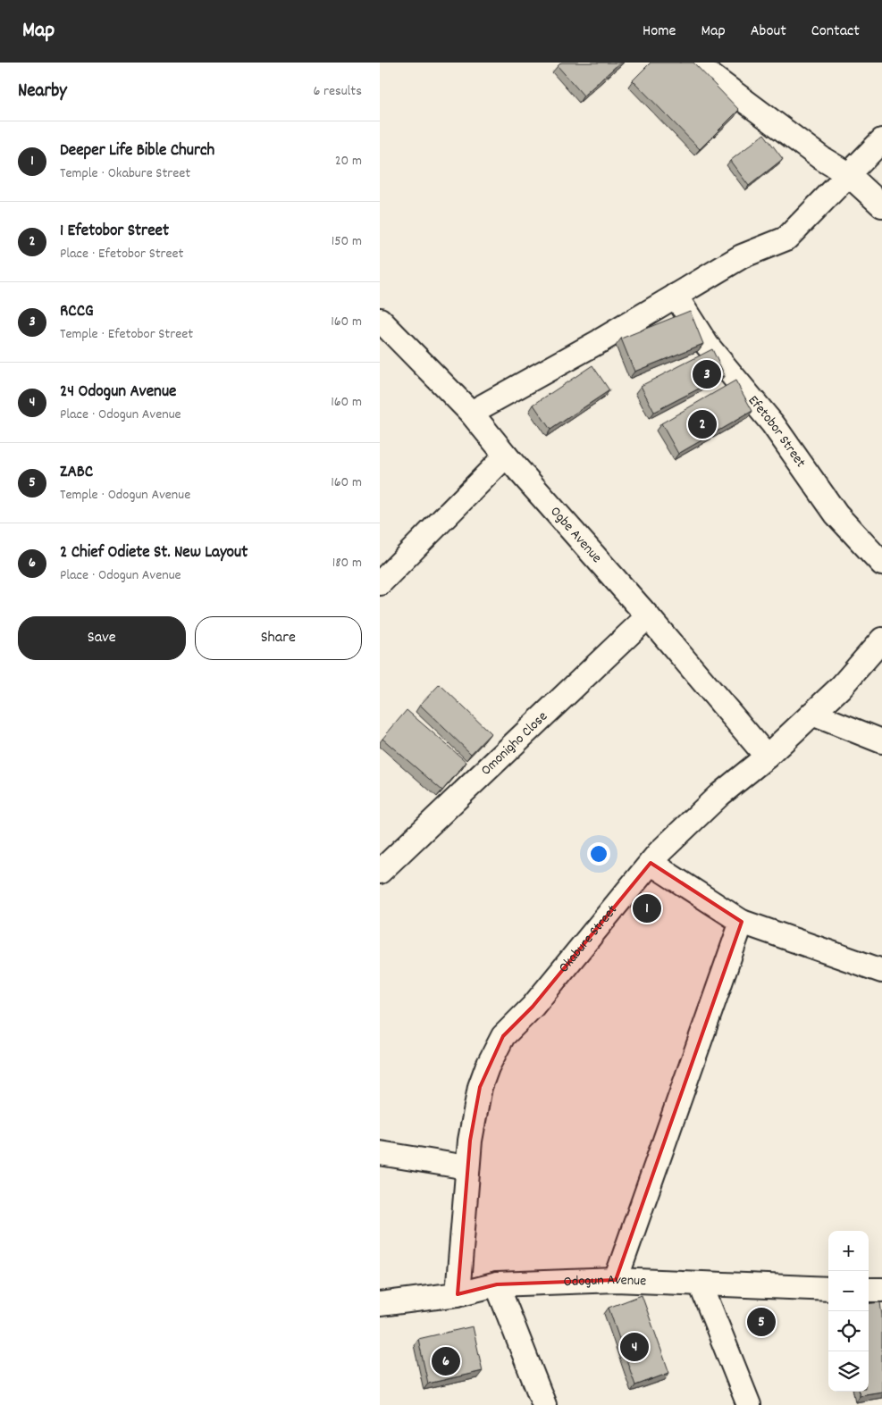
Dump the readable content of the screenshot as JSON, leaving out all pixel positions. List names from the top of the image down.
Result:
{
  "streets": {
    "street": [
      "Efetobor Street",
      "Ogbe Avenue",
      "Omonigho Close",
      "Okabure Street",
      "Odogun Avenue"
    ]
  },
  "crossings": [
    ["Ogbe Avenue", "Omonigho Close"],
    ["Ogbe Avenue", "Okabure Street"],
    ["Okabure Street", "Odogun Avenue"]
  ],
  "page": {
    "header": "Map",
    "nav": [
      "Home",
      "Map",
      "About",
      "Contact"
    ],
    "heading": ["Nearby", "6 results"],
    "list": [
      {
        "mark": "1",
        "name": "Deeper Life Bible Church",
        "note": "Temple · Okabure Street",
        "value": "20 m"
      },
      {
        "mark": "2",
        "name": "1 Efetobor Street",
        "note": "Place · Efetobor Street",
        "value": "150 m"
      },
      {
        "mark": "3",
        "name": "RCCG",
        "note": "Temple · Efetobor Street",
        "value": "160 m"
      },
      {
        "mark": "4",
        "name": "24 Odogun Avenue",
        "note": "Place · Odogun Avenue",
        "value": "160 m"
      },
      {
        "mark": "5",
        "name": "ZABC",
        "note": "Temple · Odogun Avenue",
        "value": "160 m"
      },
      {
        "mark": "6",
        "name": "2 Chief Odiete St. New Layout",
        "note": "Place · Odogun Avenue",
        "value": "180 m"
      }
    ],
    "pins": [
      "3",
      "2",
      "1",
      "5",
      "4",
      "6"
    ],
    "buttons": ["Save", "Share"],
    "map_buttons": ["+", "−"]
  }
}
